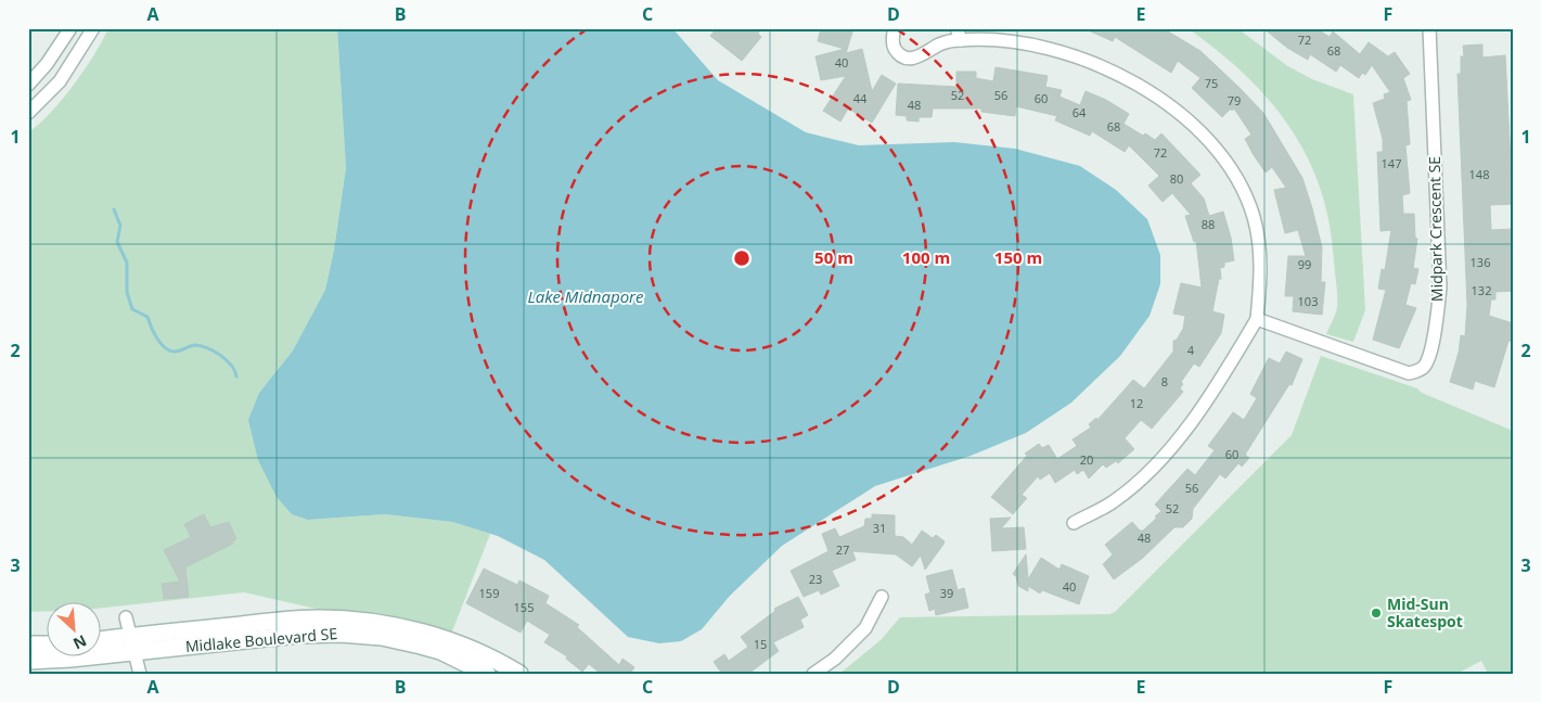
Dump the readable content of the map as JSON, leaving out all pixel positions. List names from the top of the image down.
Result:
{
  "streets": {
    "street": ["Midpark Crescent SE", "Midlake Boulevard SE"]
  },
  "water": ["Lake Midnapore"],
  "places": ["Mid-Sun Skatespot"],
  "house_numbers": [
    "72",
    "68",
    "40",
    "75",
    "52",
    "56",
    "44",
    "60",
    "79",
    "48",
    "64",
    "68",
    "72",
    "147",
    "148",
    "80",
    "88",
    "136",
    "99",
    "132",
    "103",
    "4",
    "8",
    "12",
    "60",
    "20",
    "56",
    "52",
    "31",
    "48",
    "27",
    "23",
    "40",
    "159",
    "39",
    "155",
    "15"
  ],
  "north": "bottom right",
  "grid": {
    "columns": [
      "A",
      "B",
      "C",
      "D",
      "E",
      "F"
    ],
    "rows": ["1", "2", "3"]
  },
  "rings": ["50 m", "100 m", "150 m"]
}
